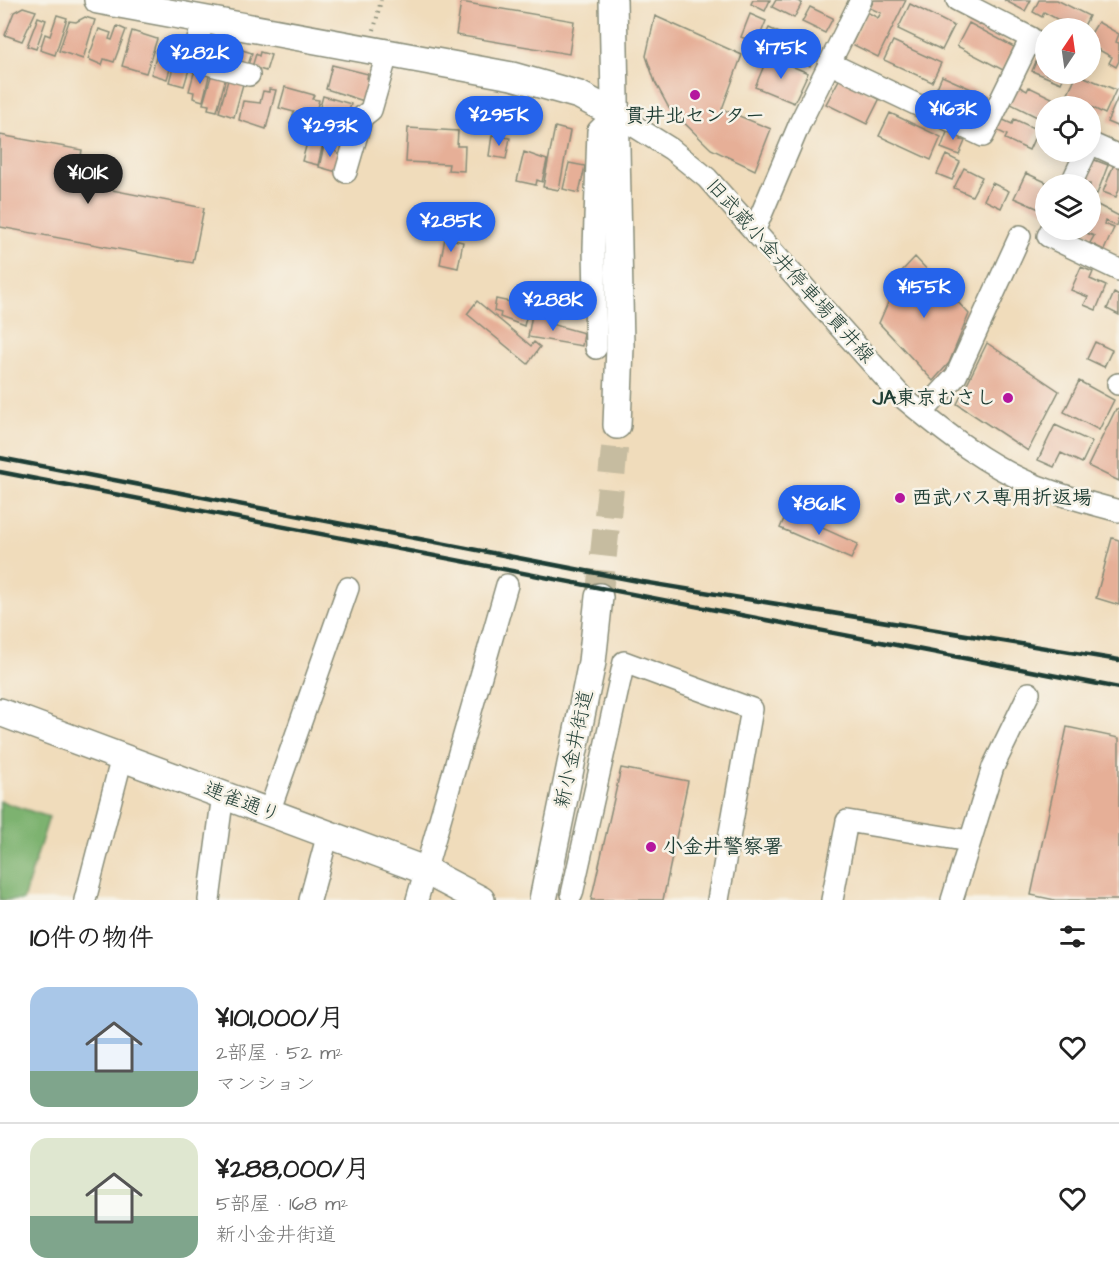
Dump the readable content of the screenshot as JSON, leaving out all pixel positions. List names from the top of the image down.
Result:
{
  "streets": {
    "main road": ["新小金井街道", "連雀通り"],
    "street": ["旧武蔵小金井停車場貫井線"]
  },
  "places": [
    "貫井北センター",
    "JA東京むさし",
    "西武バス専用折返場",
    "小金井警察署"
  ],
  "north": "top",
  "page": {
    "price": [
      "¥175K",
      "¥282K",
      "¥163K",
      "¥295K",
      "¥293K",
      "¥101K",
      "¥285K",
      "¥155K",
      "¥288K",
      "¥86.1K"
    ],
    "heading": "10件の物件",
    "list": [
      {
        "name": "¥101,000/月",
        "note": "2部屋 · 52 m² · マンション"
      },
      {
        "name": "¥288,000/月",
        "note": "5部屋 · 168 m² · 新小金井街道"
      }
    ]
  }
}
